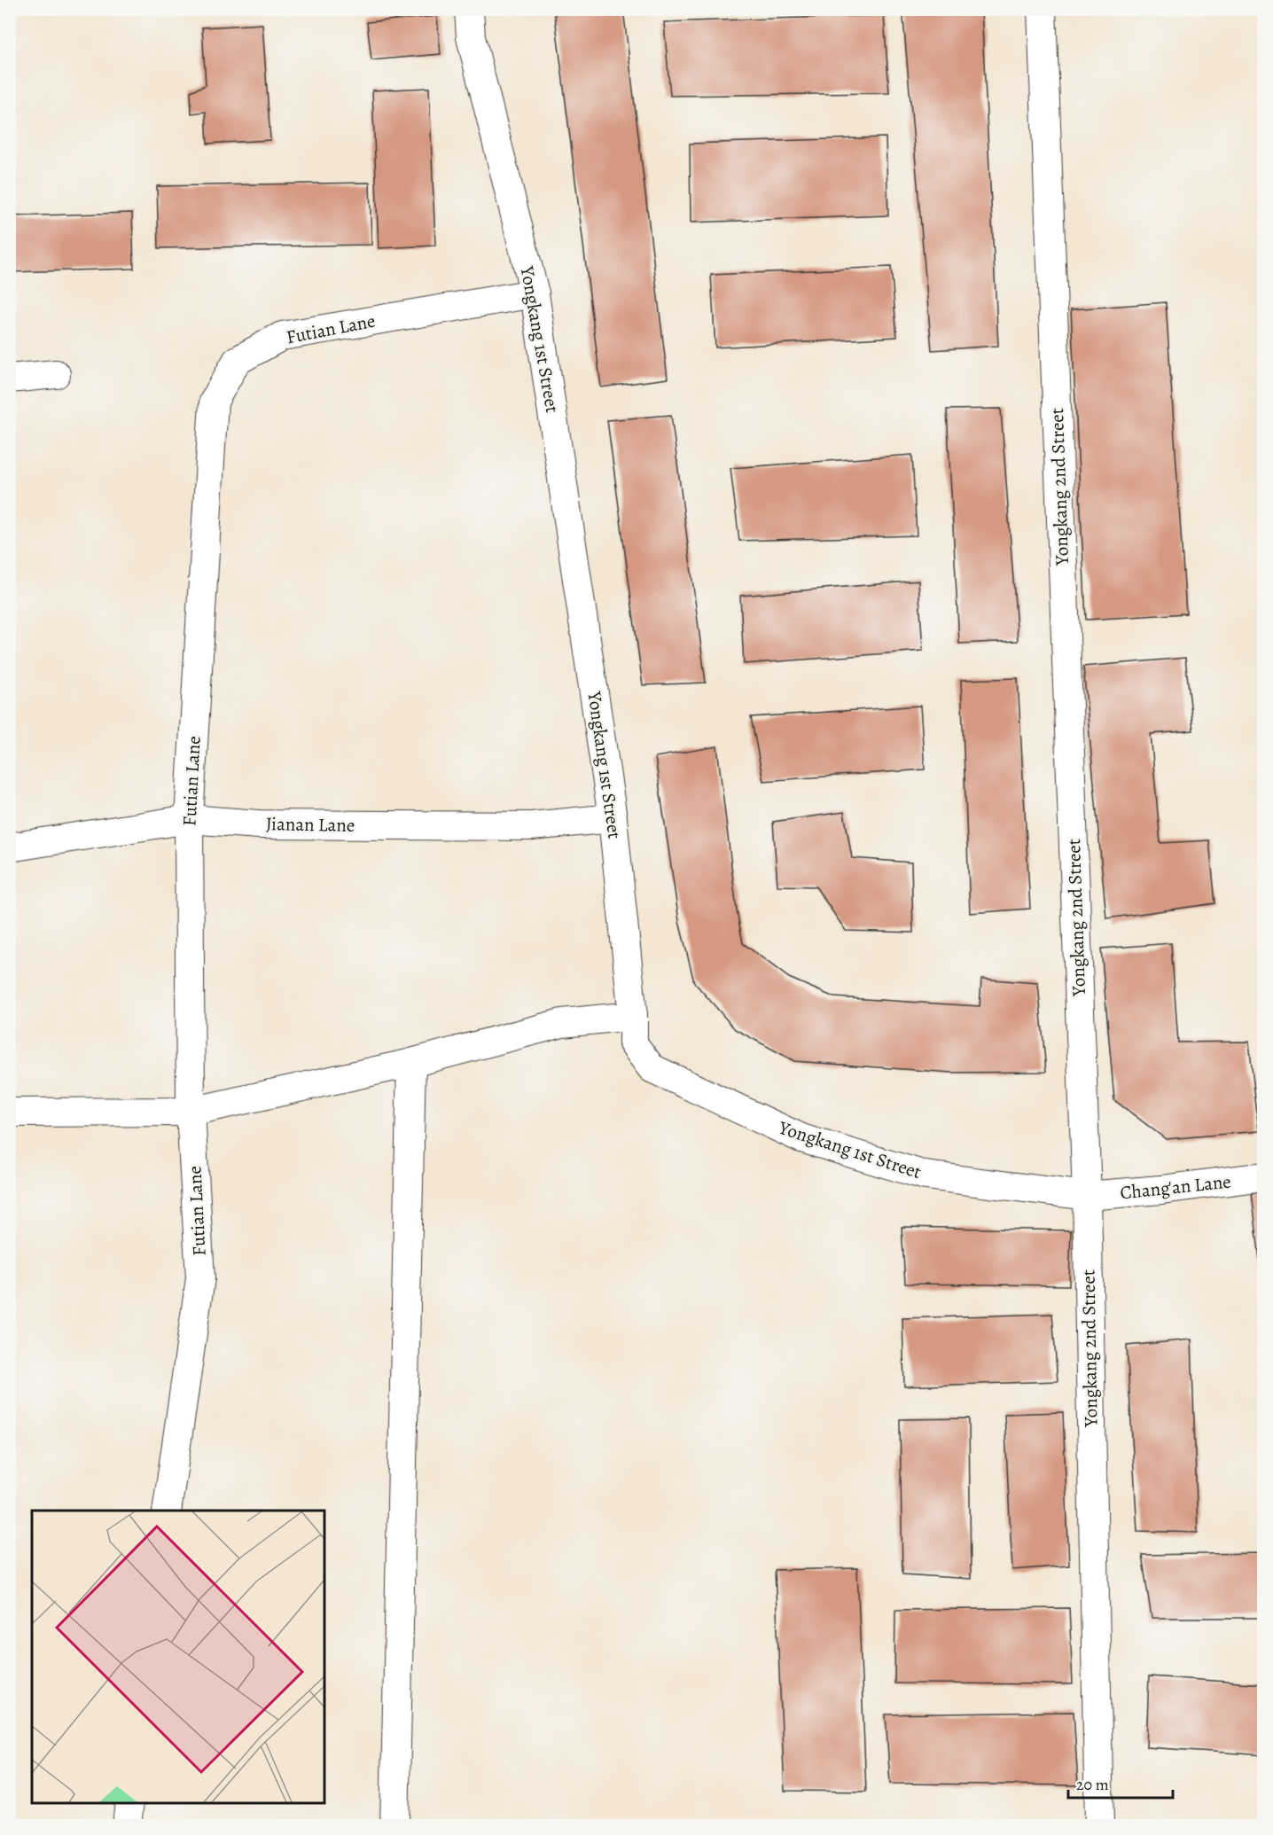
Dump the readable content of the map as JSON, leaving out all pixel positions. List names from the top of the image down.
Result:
{
  "streets": {
    "street": [
      "Futian Lane",
      "Yongkang 1st Street",
      "Yongkang 2nd Street",
      "Jianan Lane",
      "Chang'an Lane"
    ]
  },
  "crossings": [
    ["Futian Lane", "Yongkang 1st Street"],
    ["Futian Lane", "Jianan Lane"],
    ["Yongkang 1st Street", "Yongkang 2nd Street"],
    ["Yongkang 1st Street", "Jianan Lane"],
    ["Yongkang 1st Street", "Chang'an Lane"],
    ["Yongkang 2nd Street", "Chang'an Lane"]
  ],
  "scale_bar": "20 m"
}
